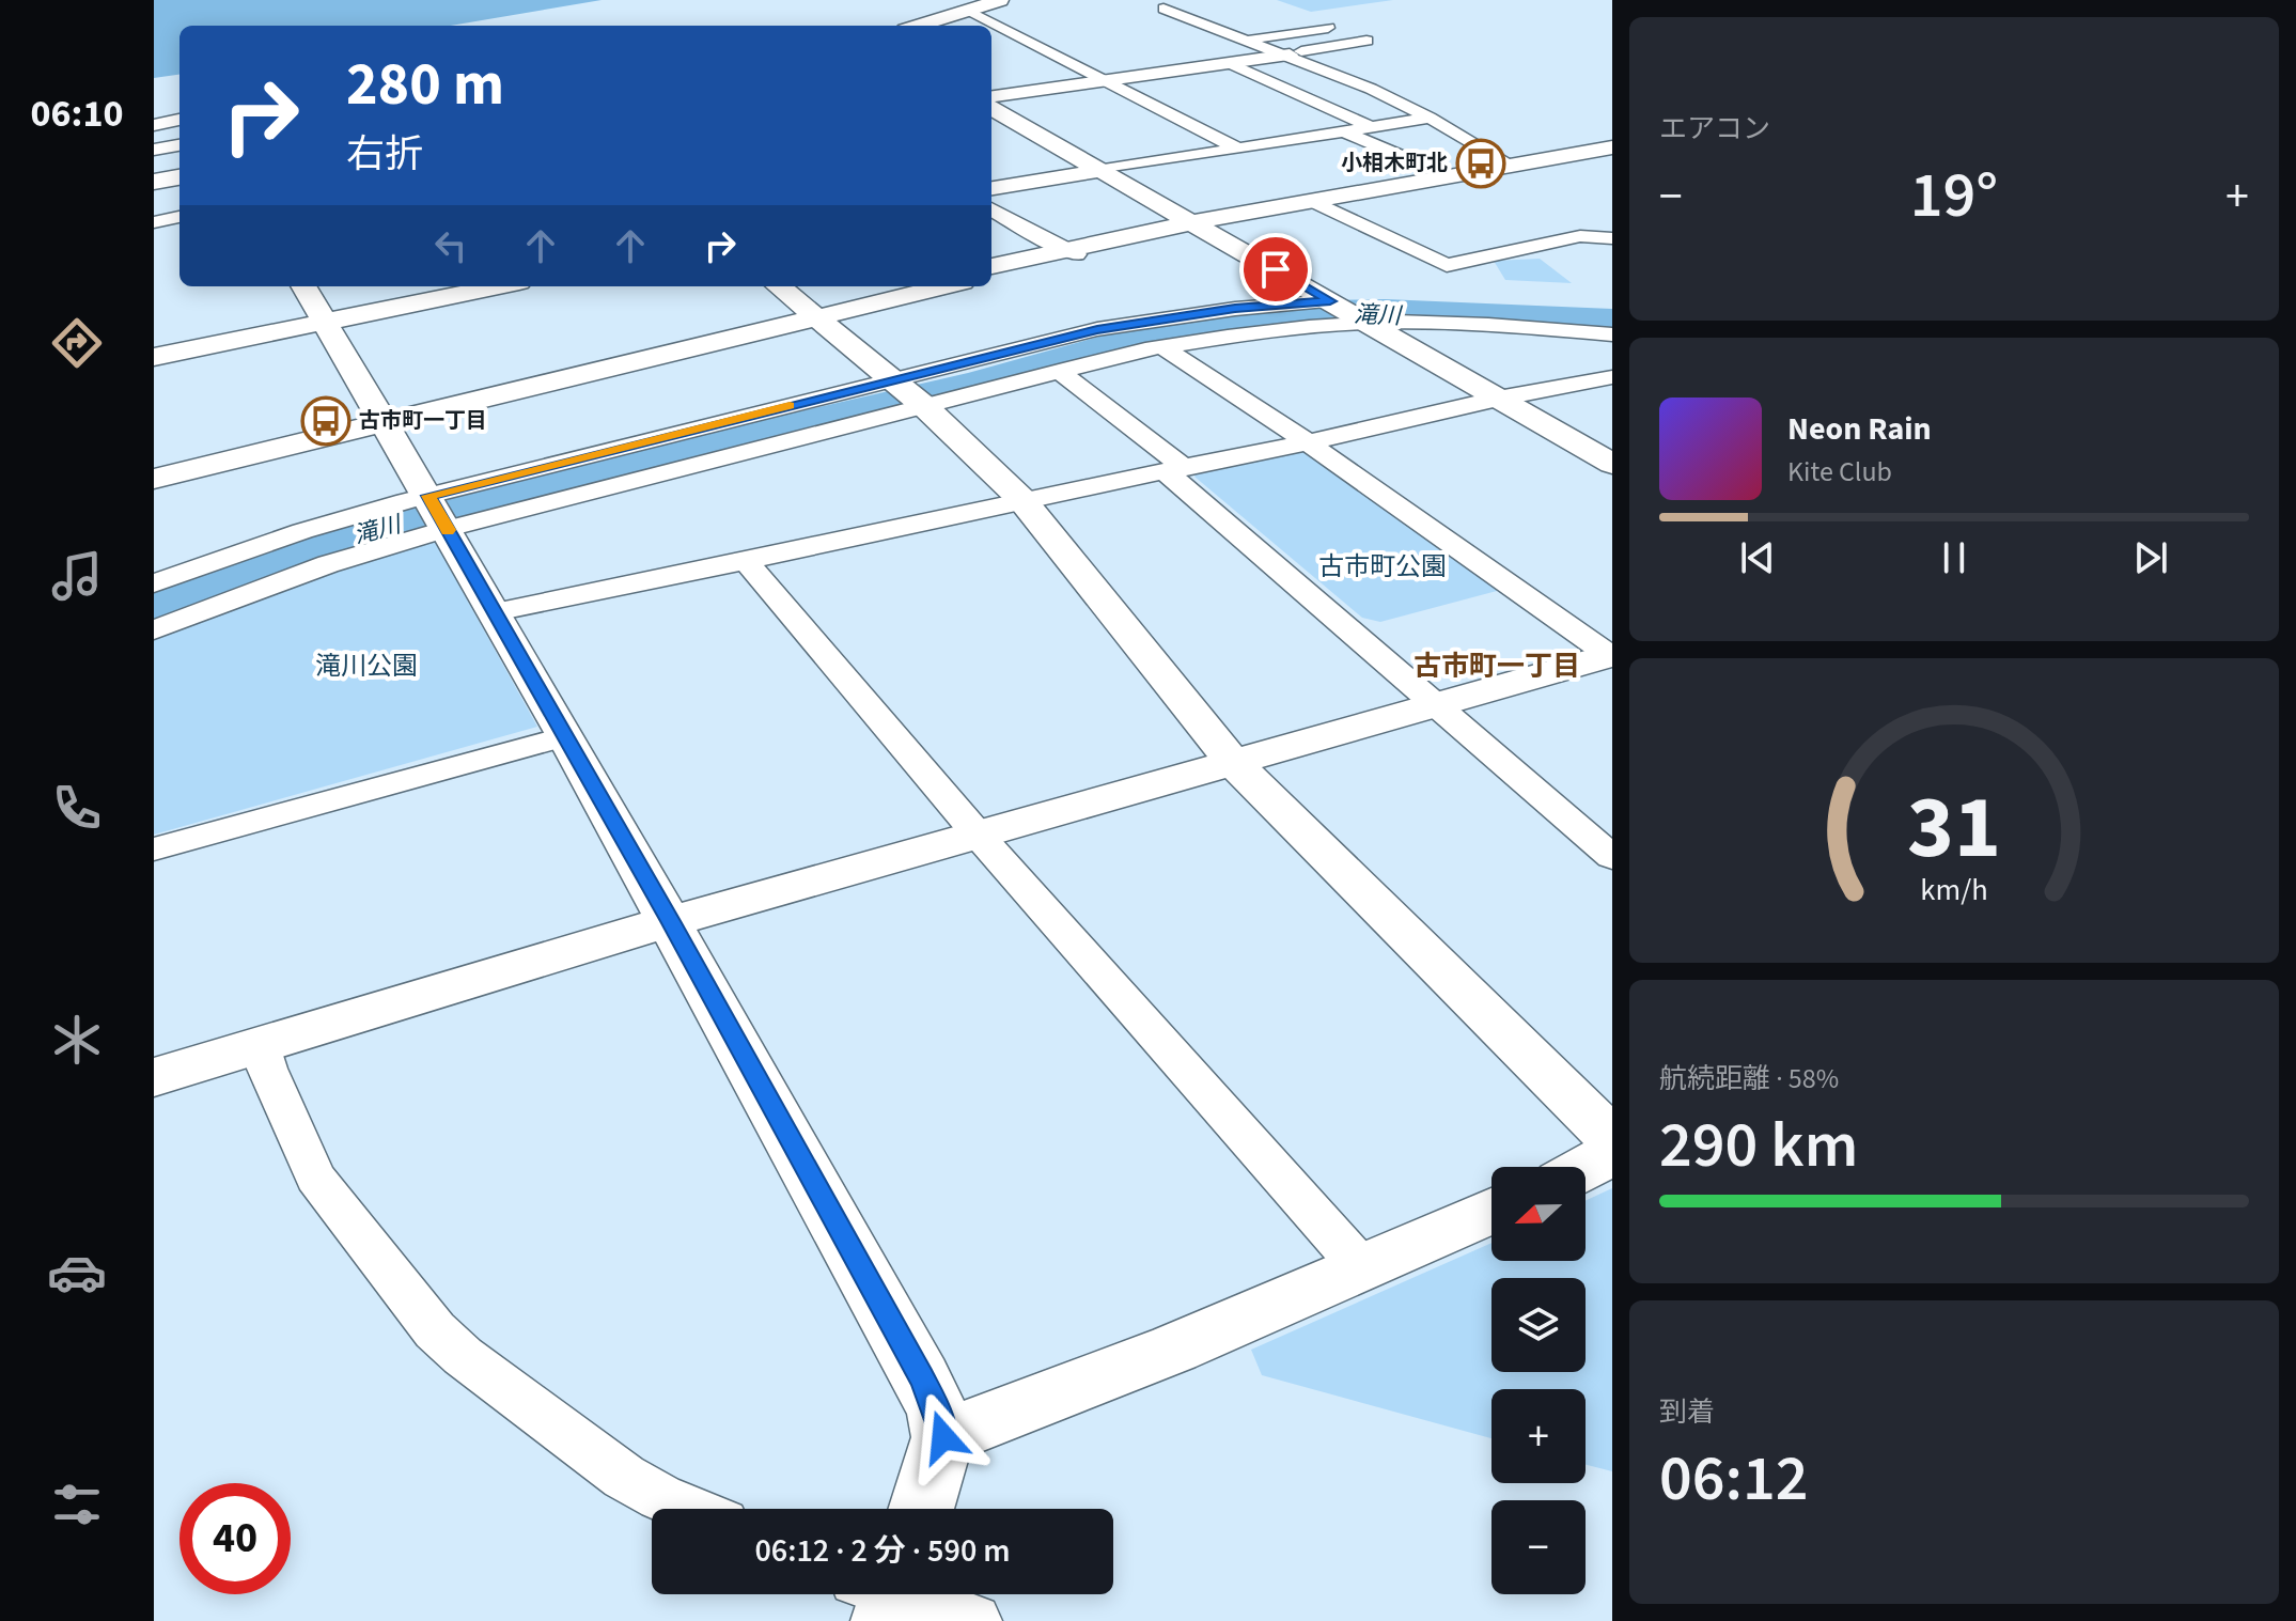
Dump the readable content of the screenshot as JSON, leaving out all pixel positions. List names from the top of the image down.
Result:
{
  "districts": ["古市町一丁目"],
  "water": ["滝川"],
  "parks": ["古市町公園", "滝川公園"],
  "places": {
    "bus stop": ["小相木町北", "古市町一丁目"]
  },
  "north": "left",
  "page": {
    "tabs": "06:10",
    "tile": [
      "エアコン",
      ["航続距離 · 58%", "290 km"],
      ["到着", "06:12"]
    ],
    "turn": ["280 m", "右折"],
    "heat": ["−", "19°", "+"],
    "song": ["Neon Rain", "Kite Club"],
    "map_buttons": ["+", "−"],
    "limit": "40",
    "trip": "06:12 · 2 分 · 590 m",
    "gauge": ["31", "km/h"]
  }
}
